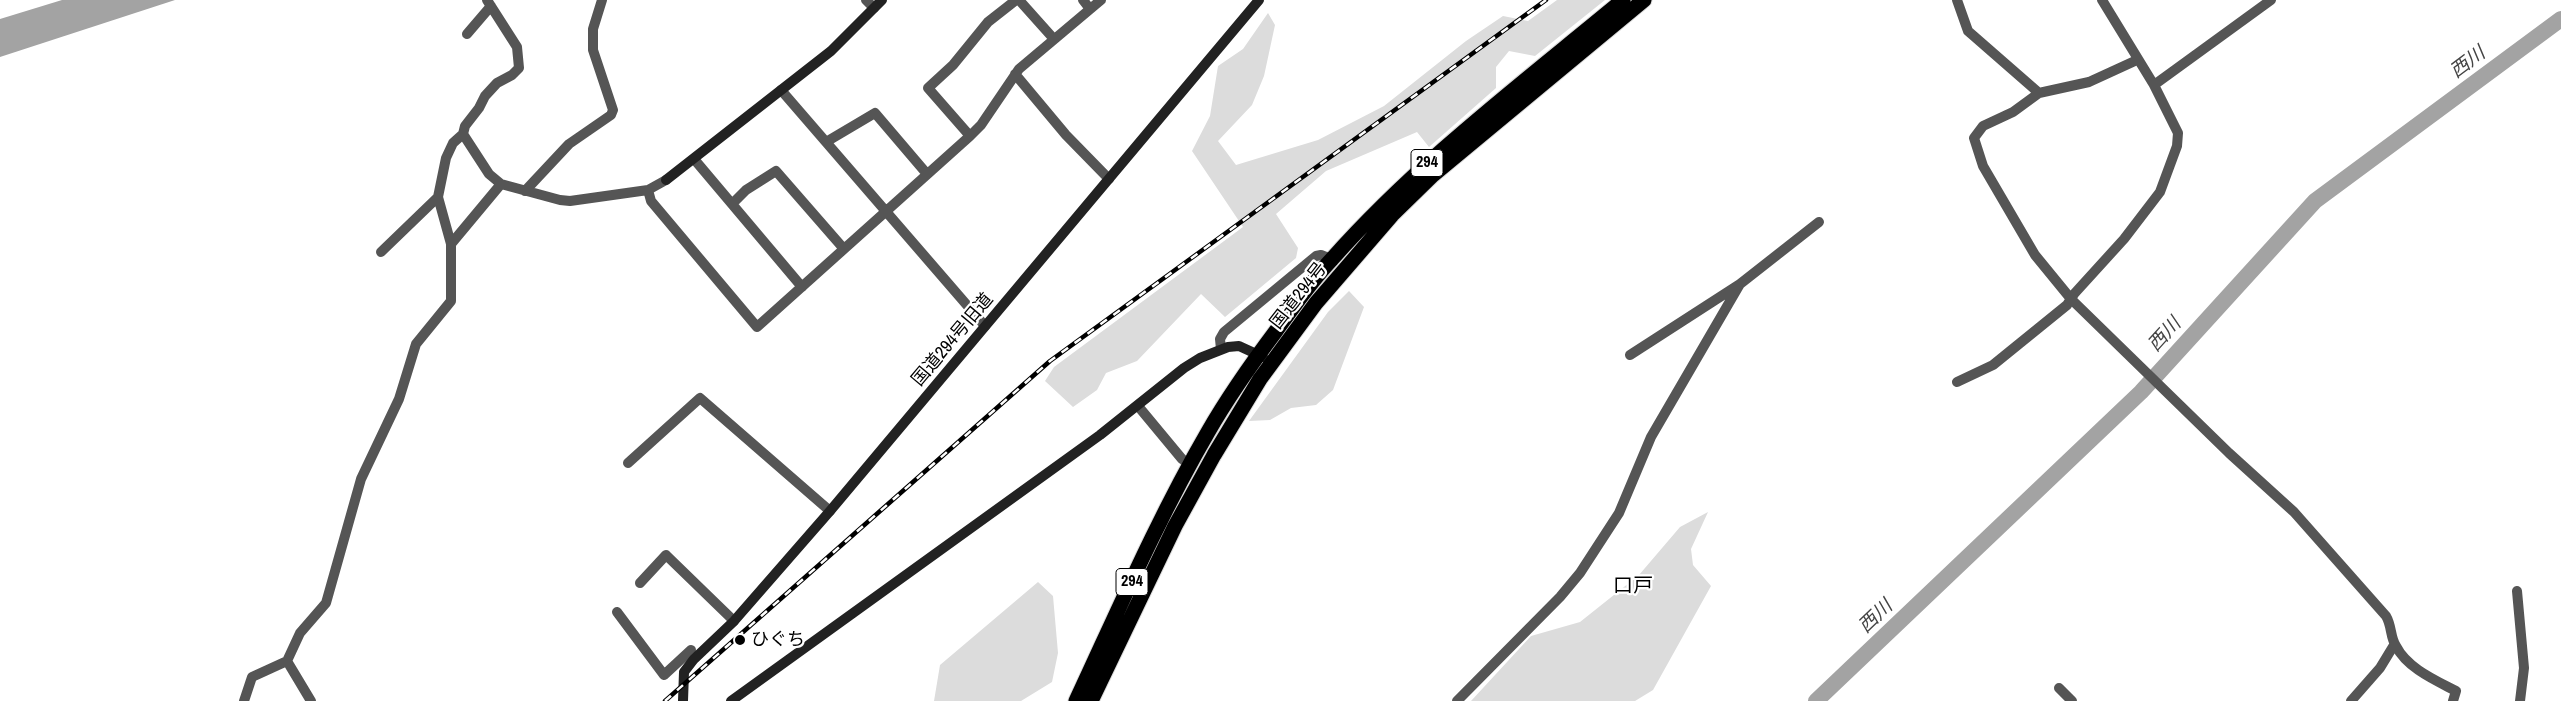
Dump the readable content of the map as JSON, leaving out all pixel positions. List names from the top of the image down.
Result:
{
  "streets": {
    "highway": ["294", "国道294号"],
    "street": ["国道294号旧道"]
  },
  "districts": ["口戸"],
  "water": ["西川"],
  "places": ["ひぐち"]
}
